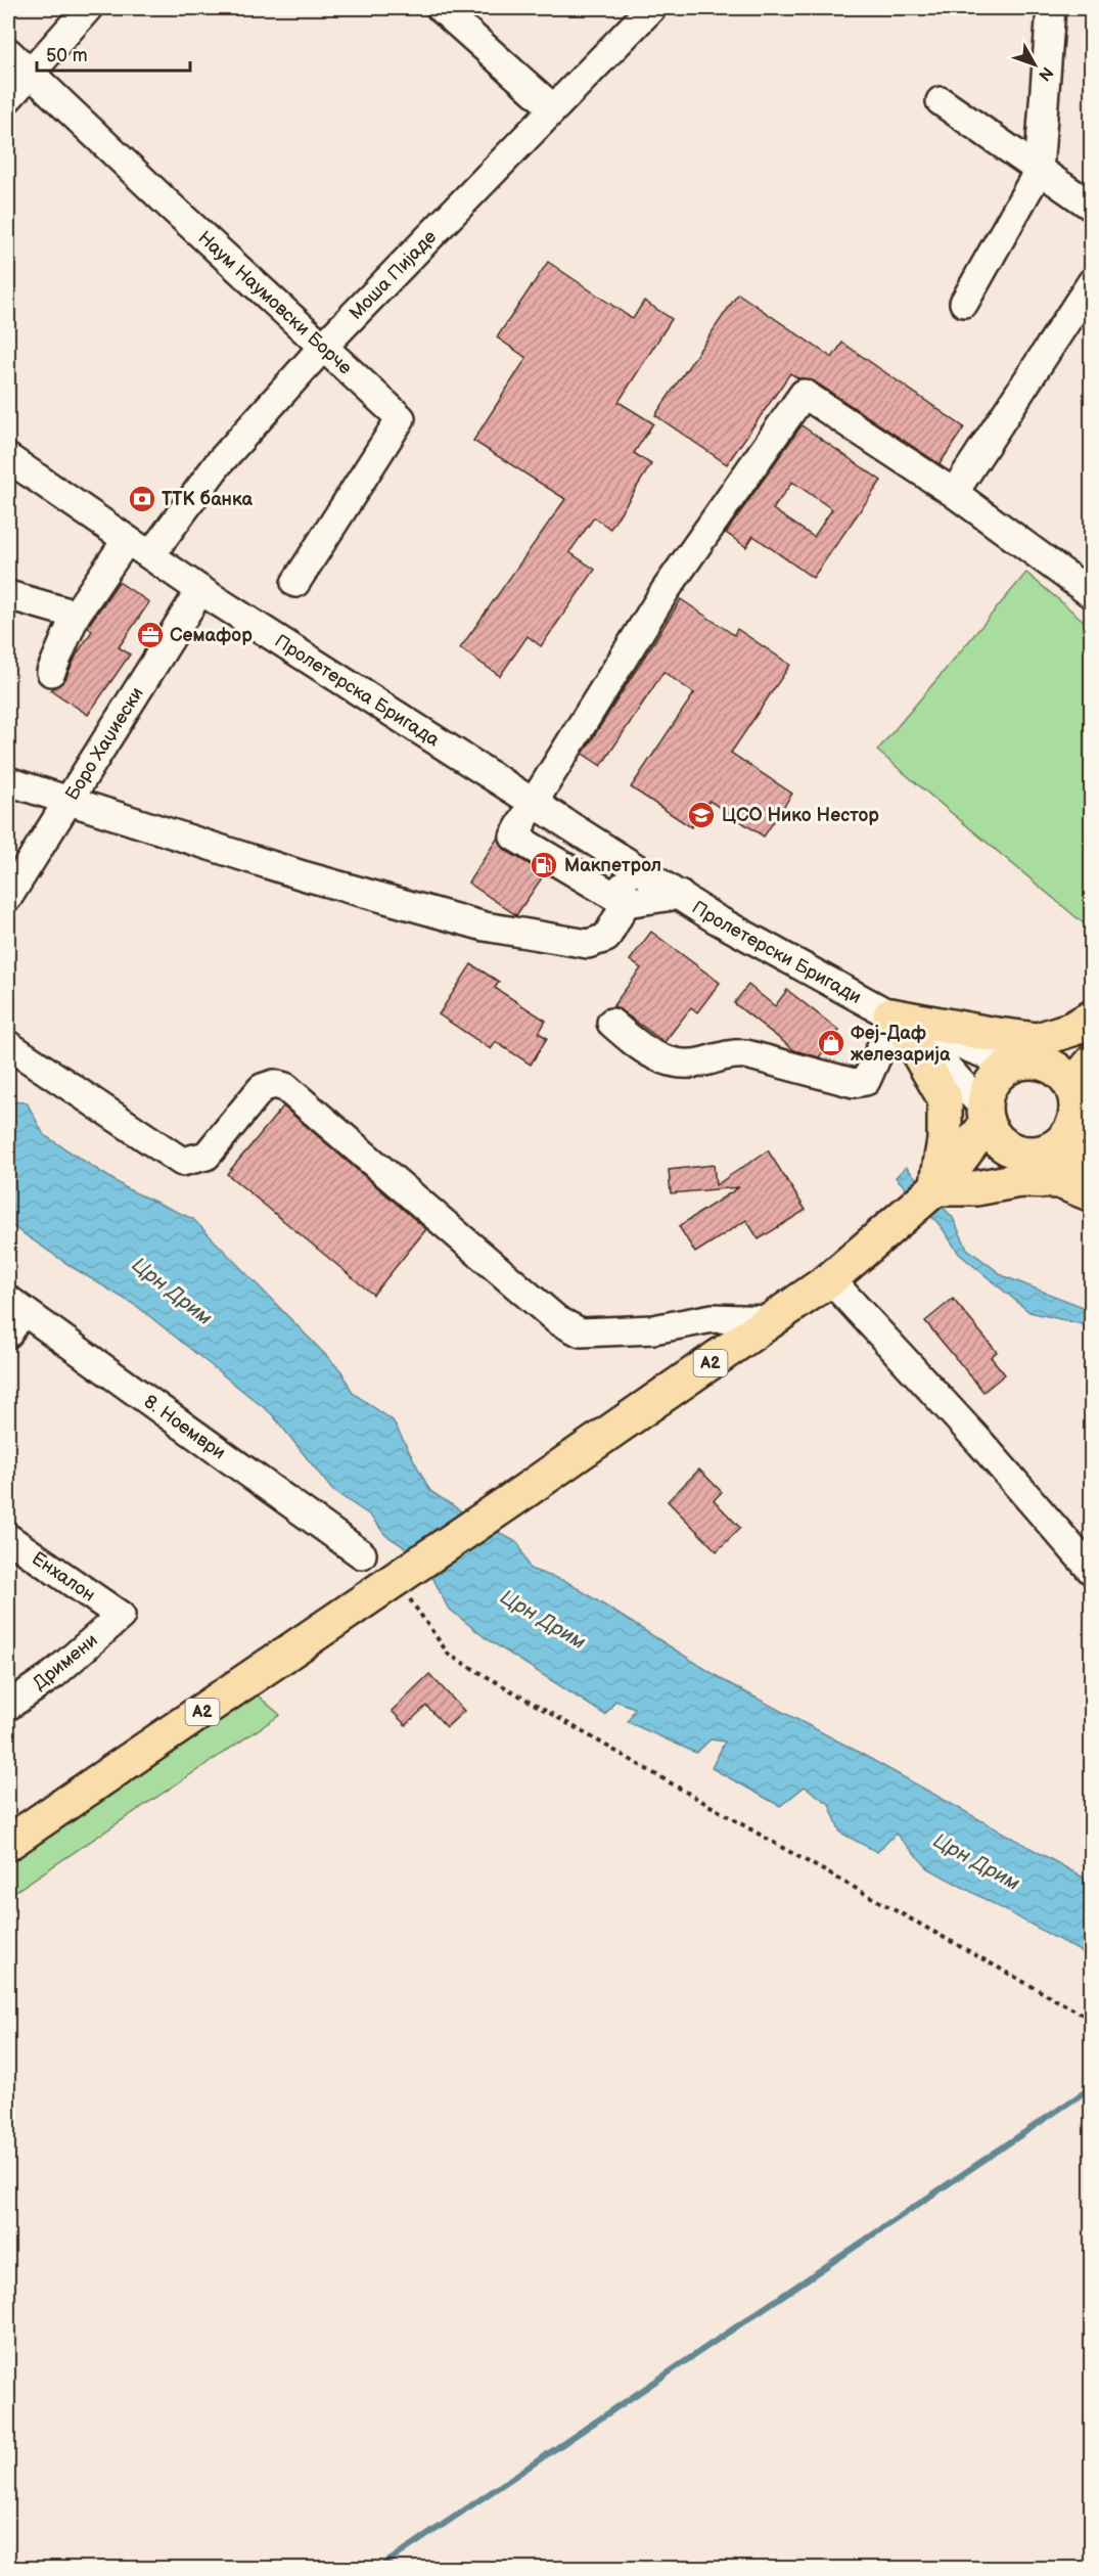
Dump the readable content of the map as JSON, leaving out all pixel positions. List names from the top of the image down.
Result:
{
  "streets": {
    "main road": ["A2"],
    "street": [
      "Моша Пијаде",
      "Наум Наумовски Борче",
      "Пролетерска Бригада",
      "Боро Хаџиески",
      "Пролетерски Бригади",
      "8. Ноември",
      "Енхалон",
      "Дримени"
    ]
  },
  "crossings": [
    ["Моша Пијаде", "Наум Наумовски Борче"],
    ["Моша Пијаде", "Пролетерска Бригада"],
    ["Пролетерска Бригада", "Боро Хаџиески"],
    ["Пролетерска Бригада", "Пролетерски Бригади"],
    ["Пролетерски Бригади", "A2"],
    ["Енхалон", "Дримени"]
  ],
  "water": ["Црн Дрим"],
  "places": {
    "bank": ["TTK банка"],
    "office": ["Семафор"],
    "school or university": ["ЦСО Нико Нестор"],
    "fuel station": ["Макпетрол"],
    "shop": ["Феј-Даф железарија"]
  },
  "scale_bar": "50 m",
  "north": "bottom right"
}
